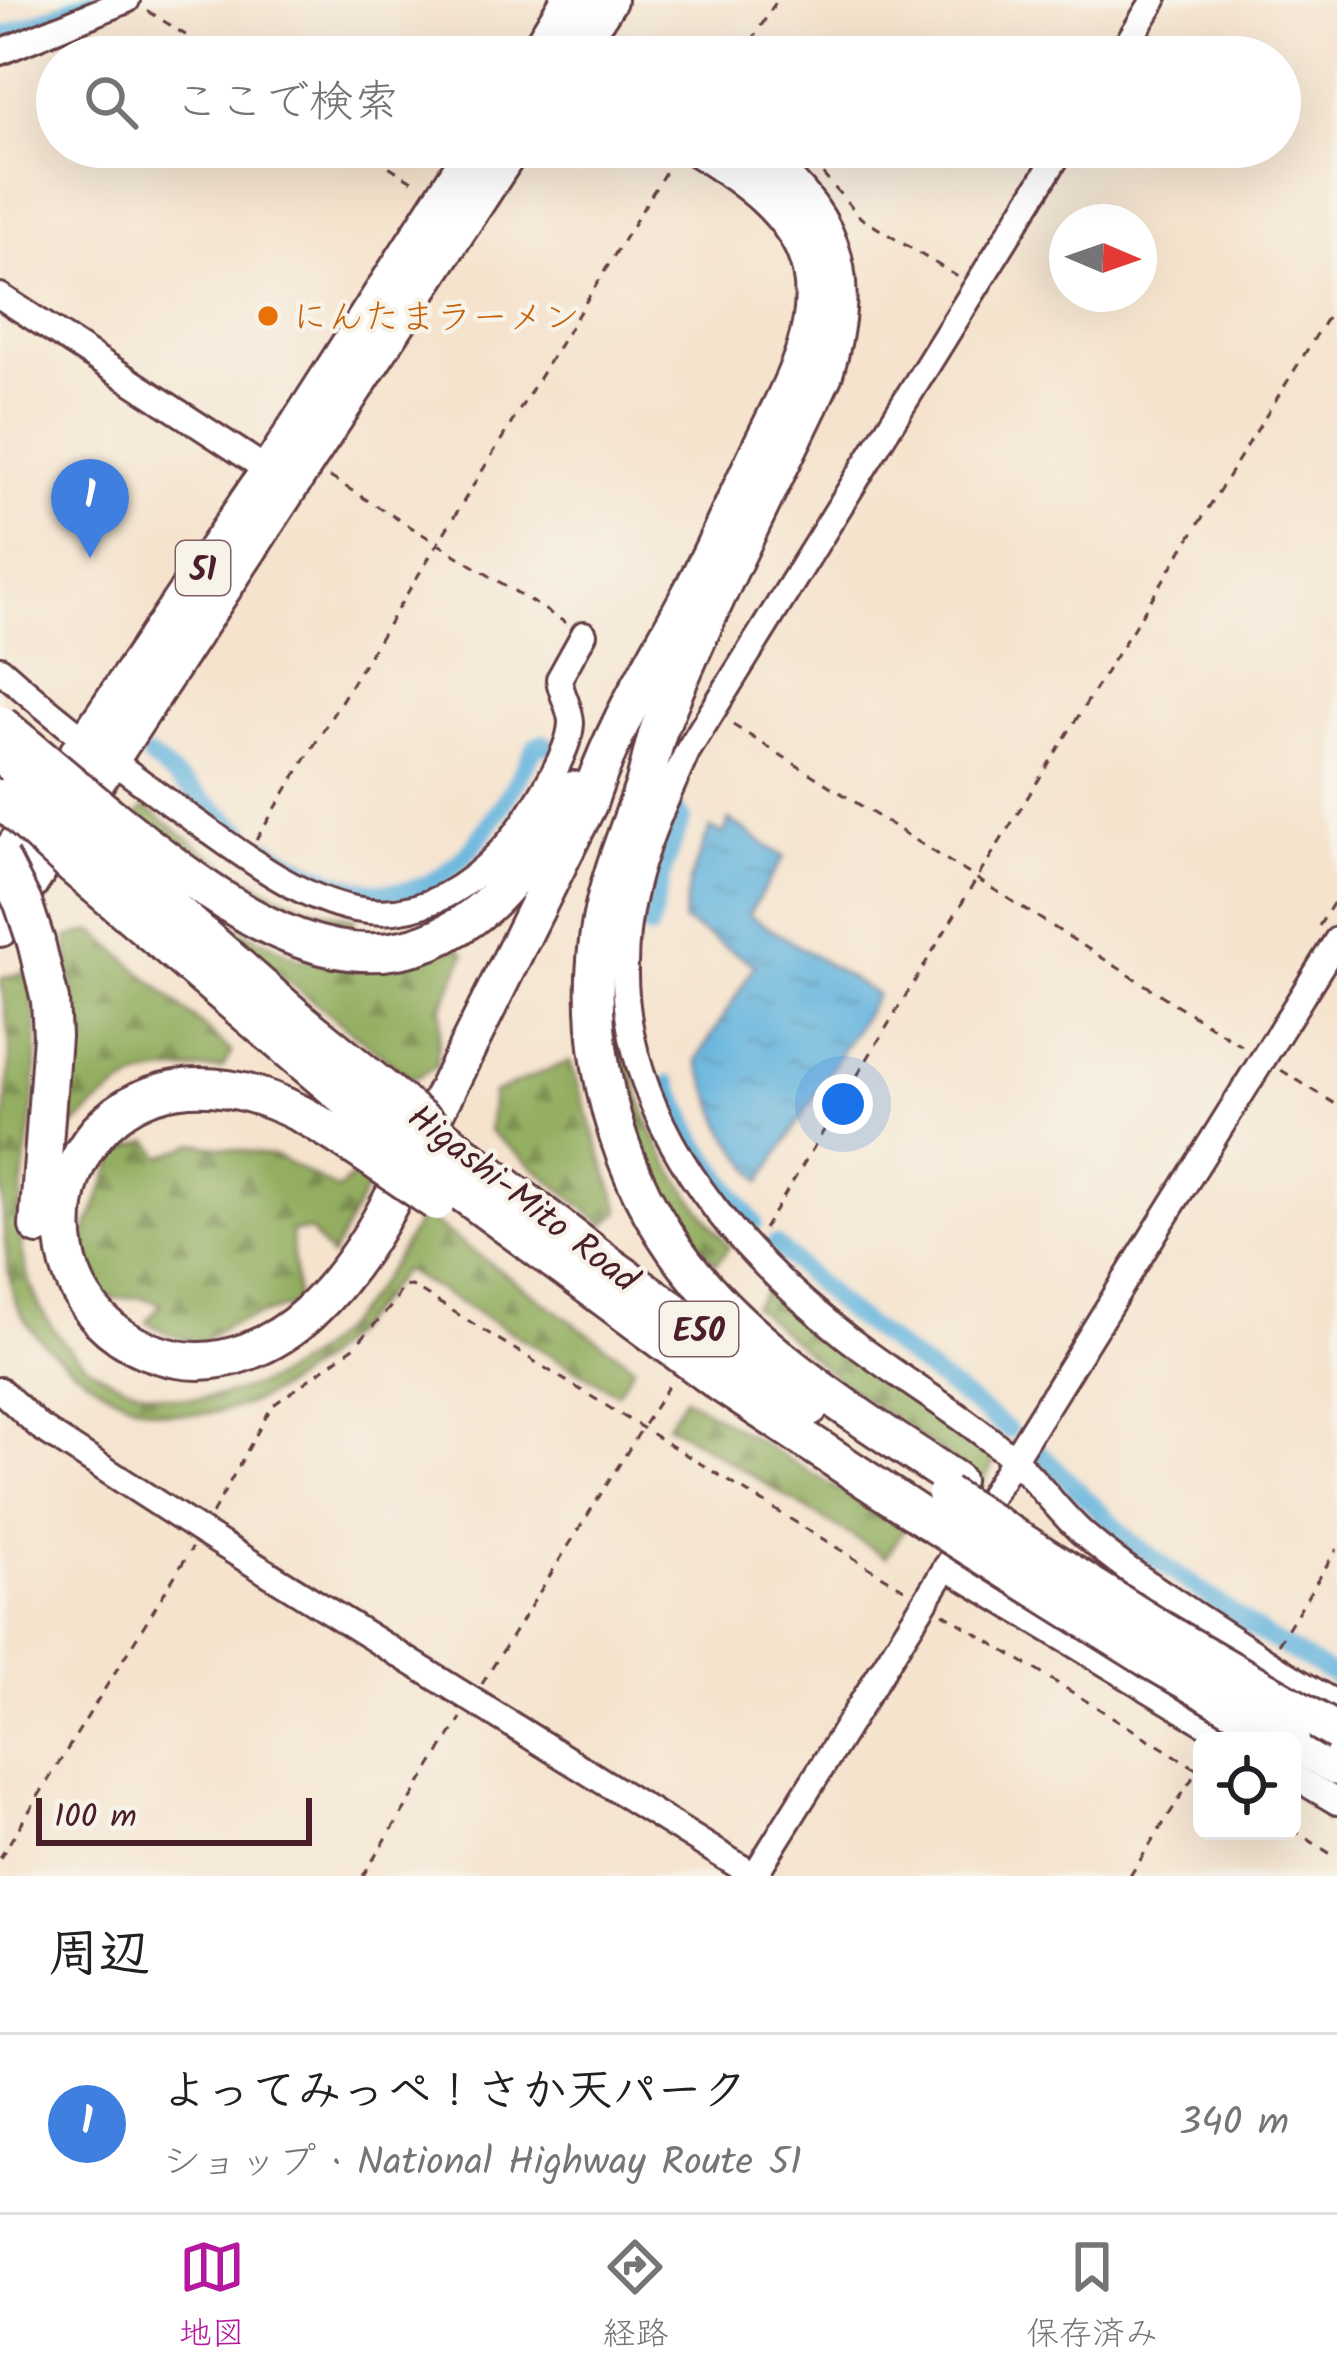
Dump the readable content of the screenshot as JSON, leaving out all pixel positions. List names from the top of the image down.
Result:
{
  "streets": {
    "highway": ["51", "Higashi-Mito Road", "E50"]
  },
  "places": ["にんたまラーメン"],
  "scale_bar": "100 m",
  "north": "right",
  "page": {
    "search": "ここで検索",
    "pins": "1",
    "scale": "100 m",
    "heading": "周辺",
    "list": [
      {
        "mark": "1",
        "name": "よってみっぺ！さか天パーク",
        "note": "ショップ · National Highway Route 51",
        "value": "340 m"
      }
    ],
    "nav": ["地図", "経路", "保存済み"]
  }
}
